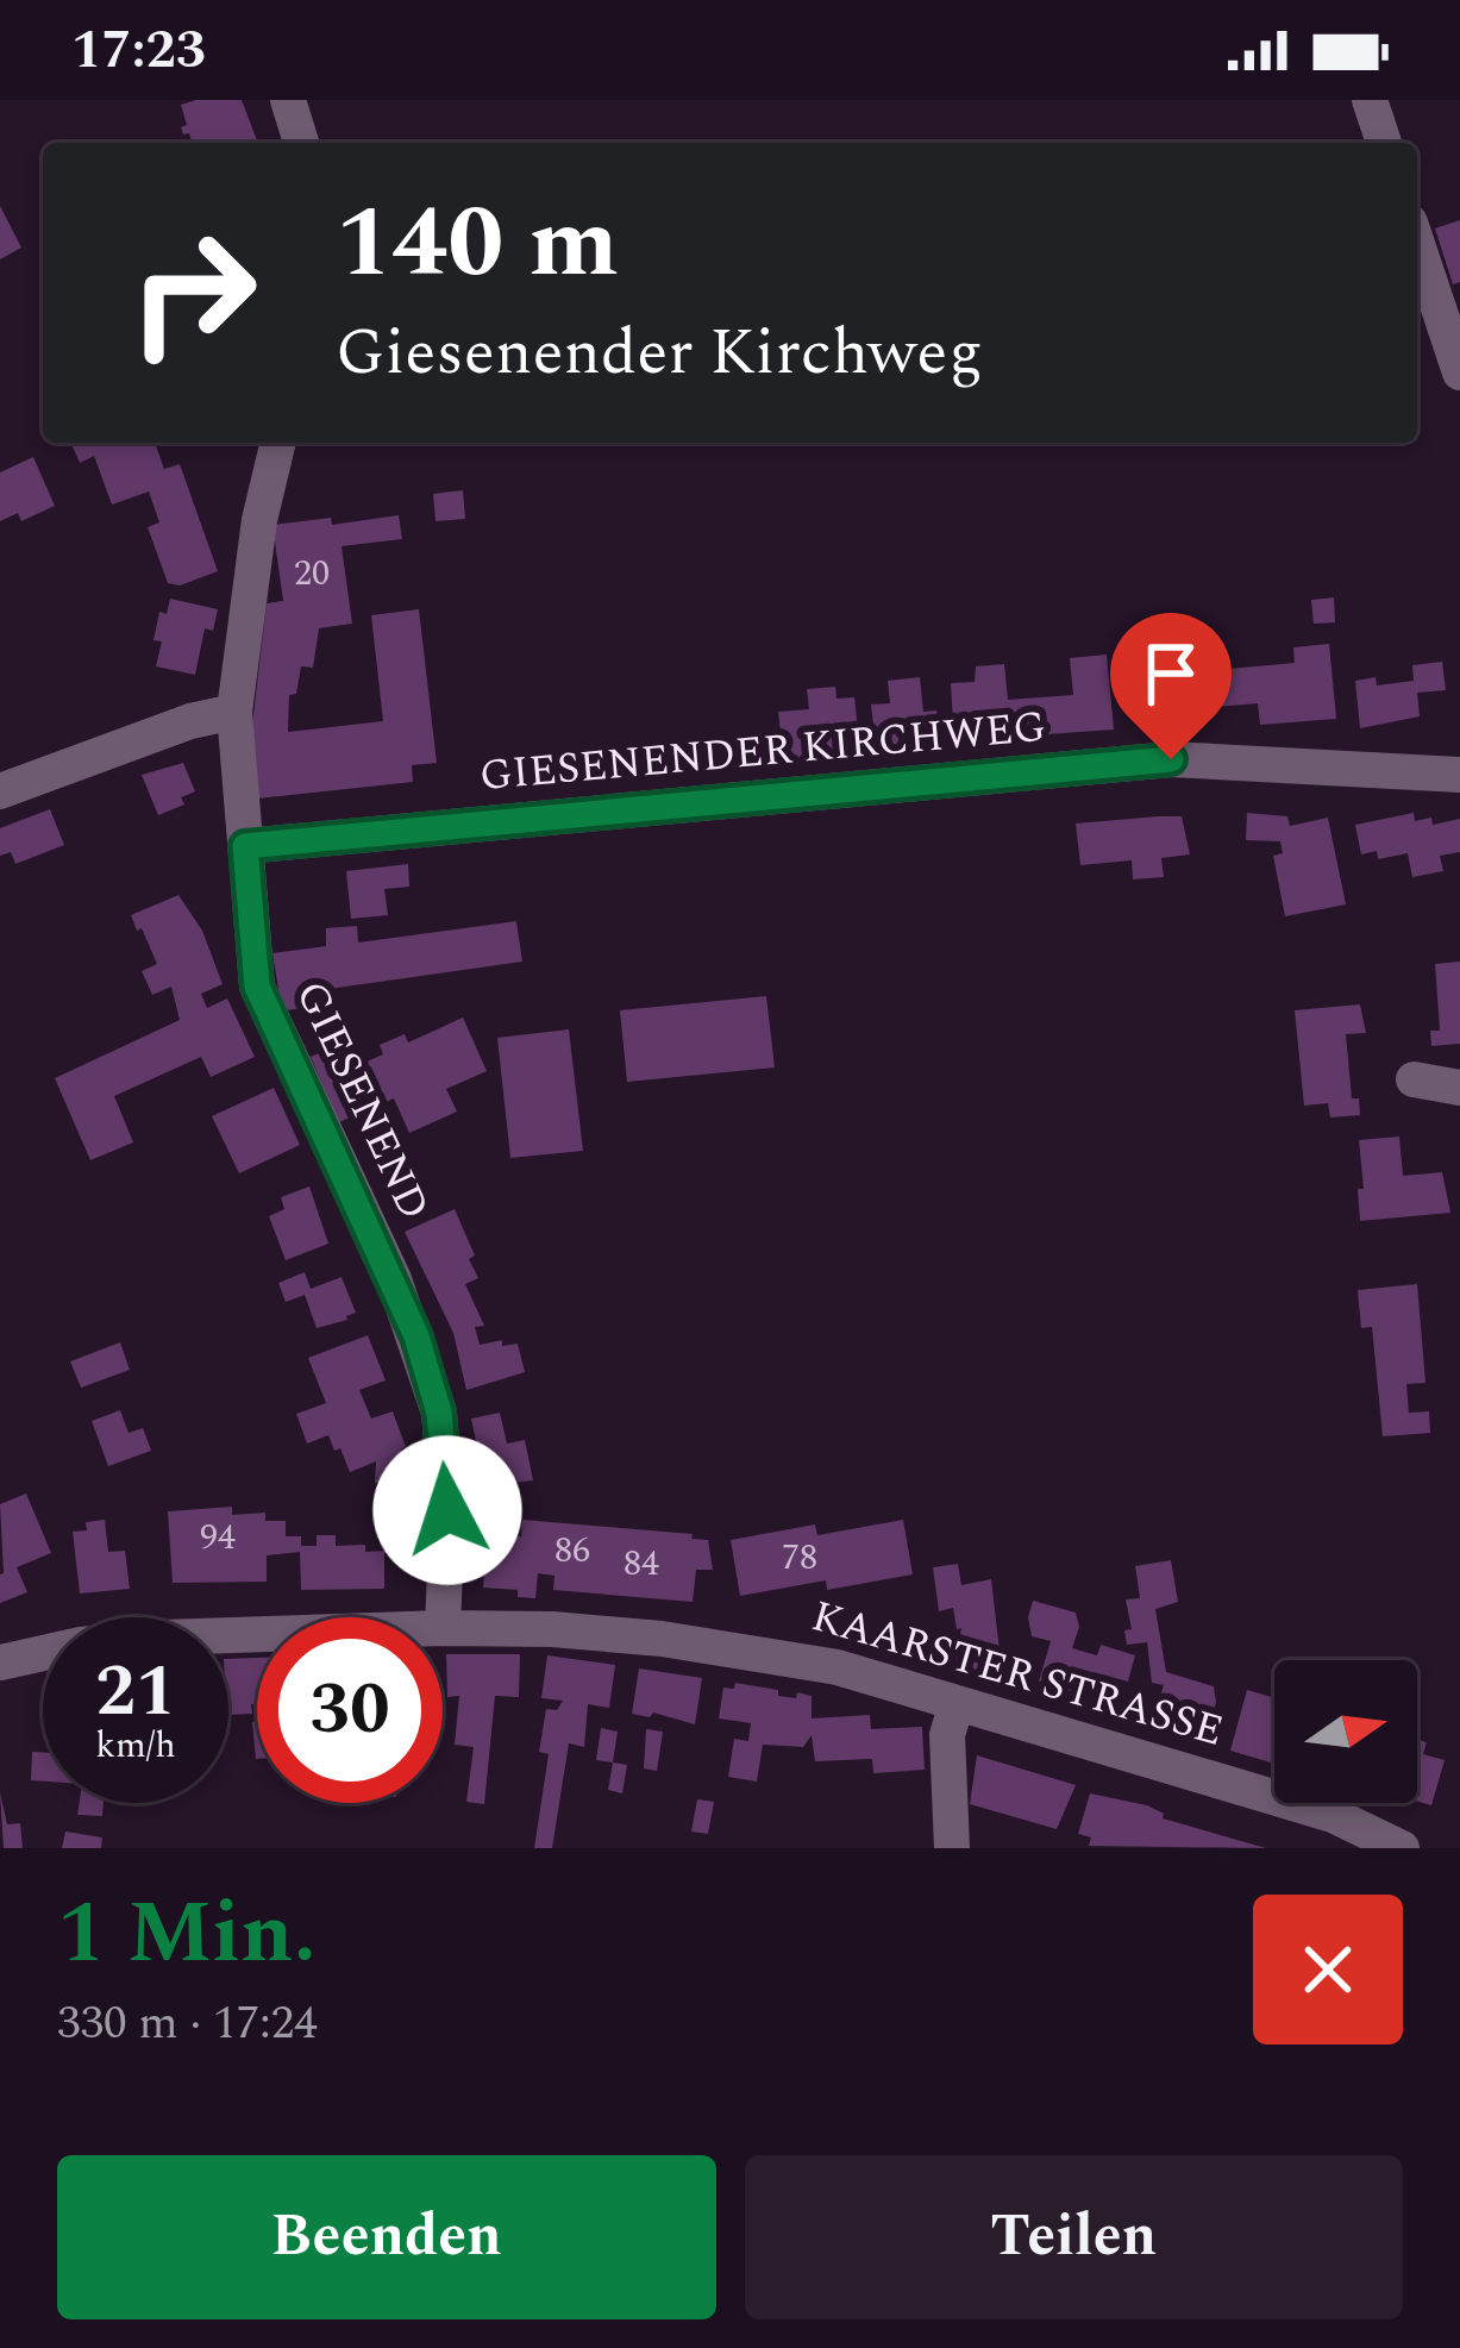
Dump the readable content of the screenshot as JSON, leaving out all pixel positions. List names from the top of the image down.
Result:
{
  "streets": {
    "street": ["GIESENENDER KIRCHWEG", "GIESENEND", "KAARSTER STRASSE"]
  },
  "crossings": [
    ["GIESENENDER KIRCHWEG", "GIESENEND"],
    ["GIESENEND", "KAARSTER STRASSE"]
  ],
  "house_numbers": [
    "20",
    "94",
    "86",
    "78",
    "84"
  ],
  "north": "right",
  "page": {
    "status": "17:23",
    "turn": ["140 m", "Giesenender Kirchweg"],
    "speed": "21 km/h",
    "limit": "30",
    "heading": ["1 Min.", "330 m · 17:24"],
    "buttons": ["Beenden", "Teilen"]
  }
}
